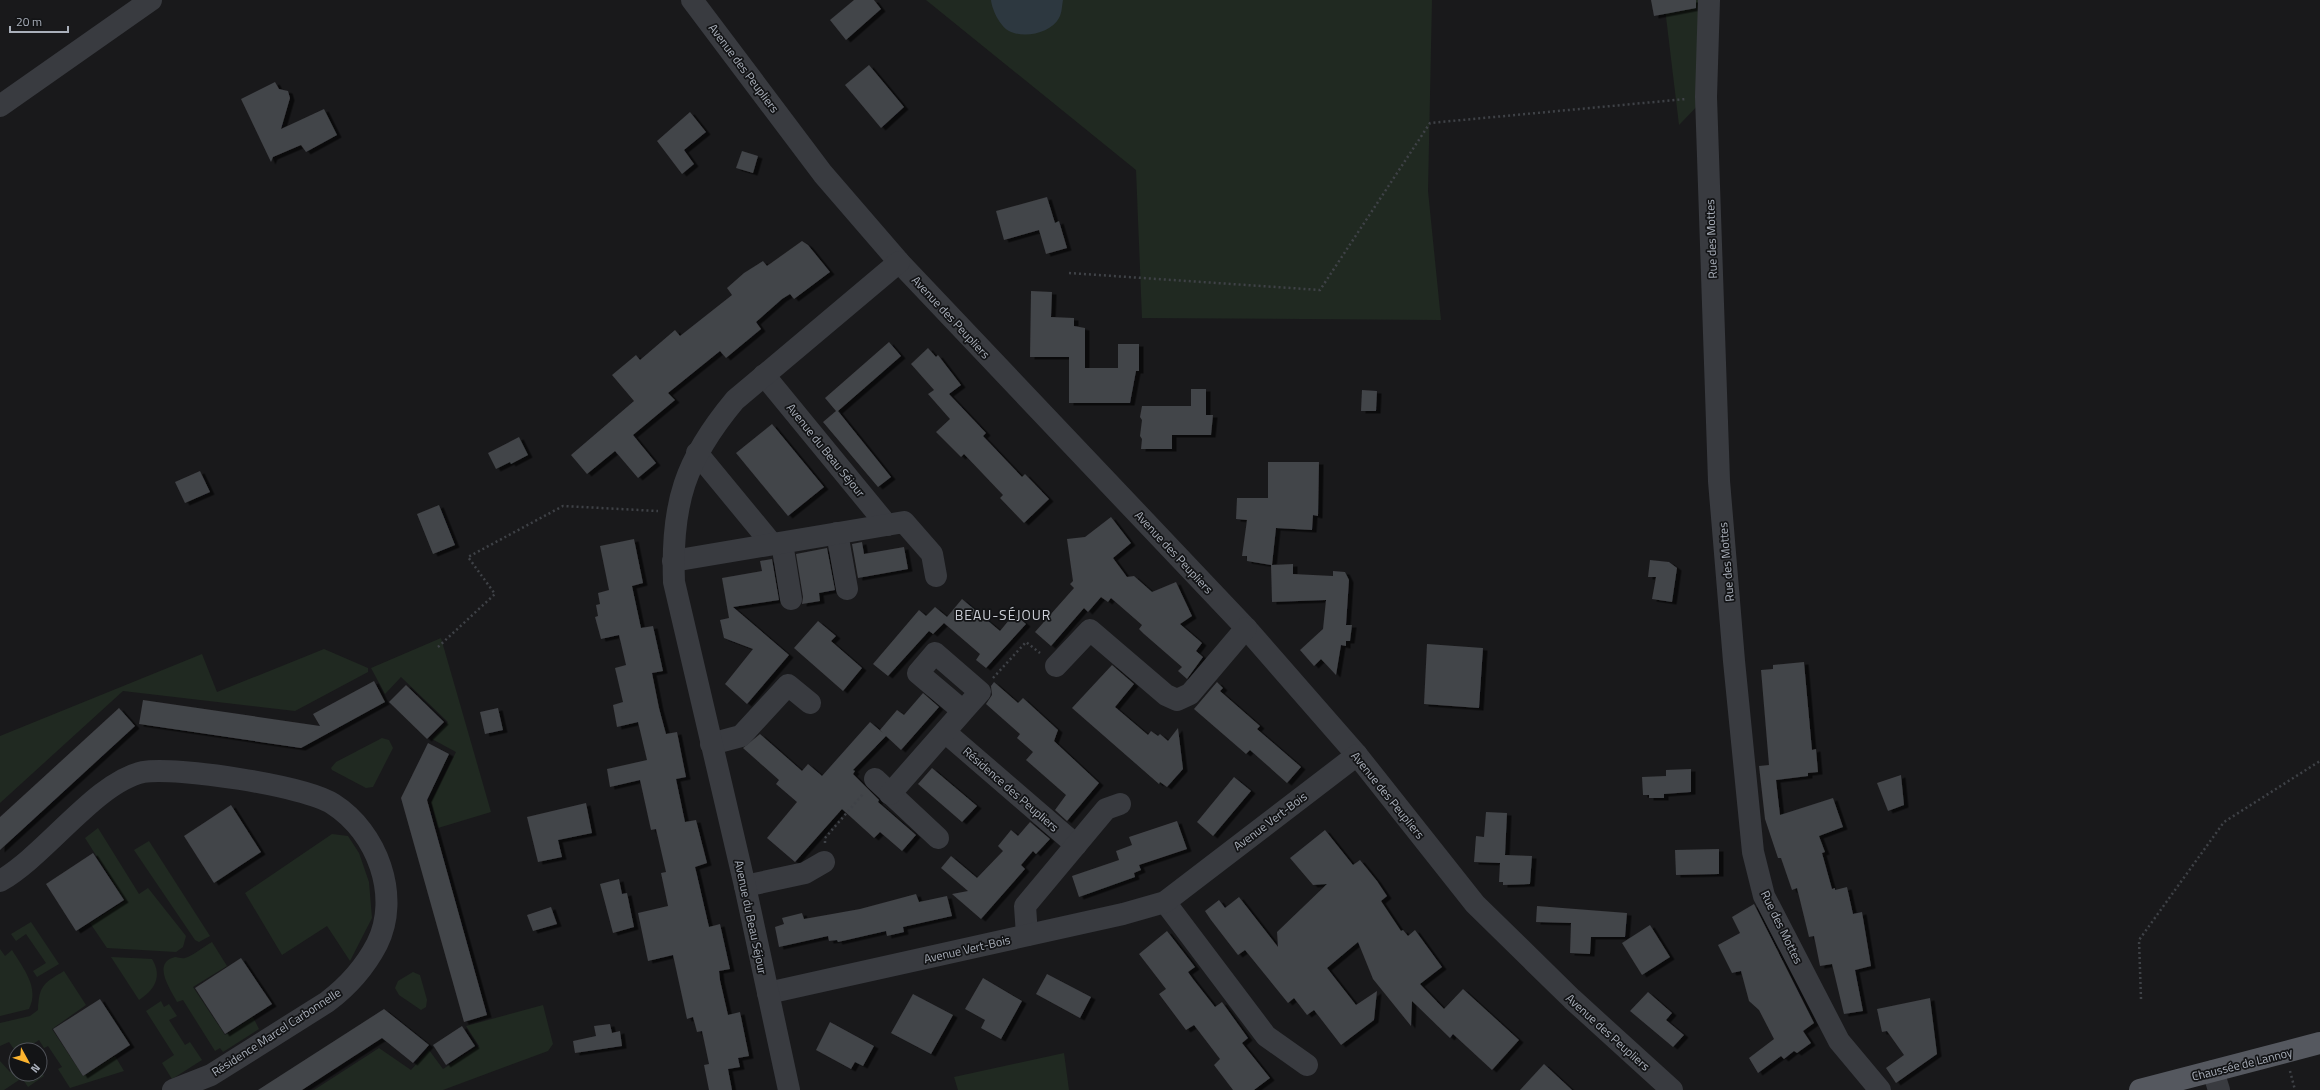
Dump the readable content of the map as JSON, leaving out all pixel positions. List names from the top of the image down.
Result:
{
  "streets": {
    "main road": ["Chaussée de Lannoy"],
    "street": [
      "Avenue des Peupliers",
      "Rue des Mottes",
      "Avenue du Beau Séjour",
      "Résidence des Peupliers",
      "Avenue Vert-Bois",
      "Résidence Marcel Carbonnelle"
    ]
  },
  "crossings": [
    ["Avenue des Peupliers", "Avenue du Beau Séjour"],
    ["Avenue des Peupliers", "Avenue Vert-Bois"],
    ["Avenue du Beau Séjour", "Avenue Vert-Bois"]
  ],
  "districts": ["BEAU-SÉJOUR"],
  "scale_bar": "20 m",
  "north": "bottom right"
}
